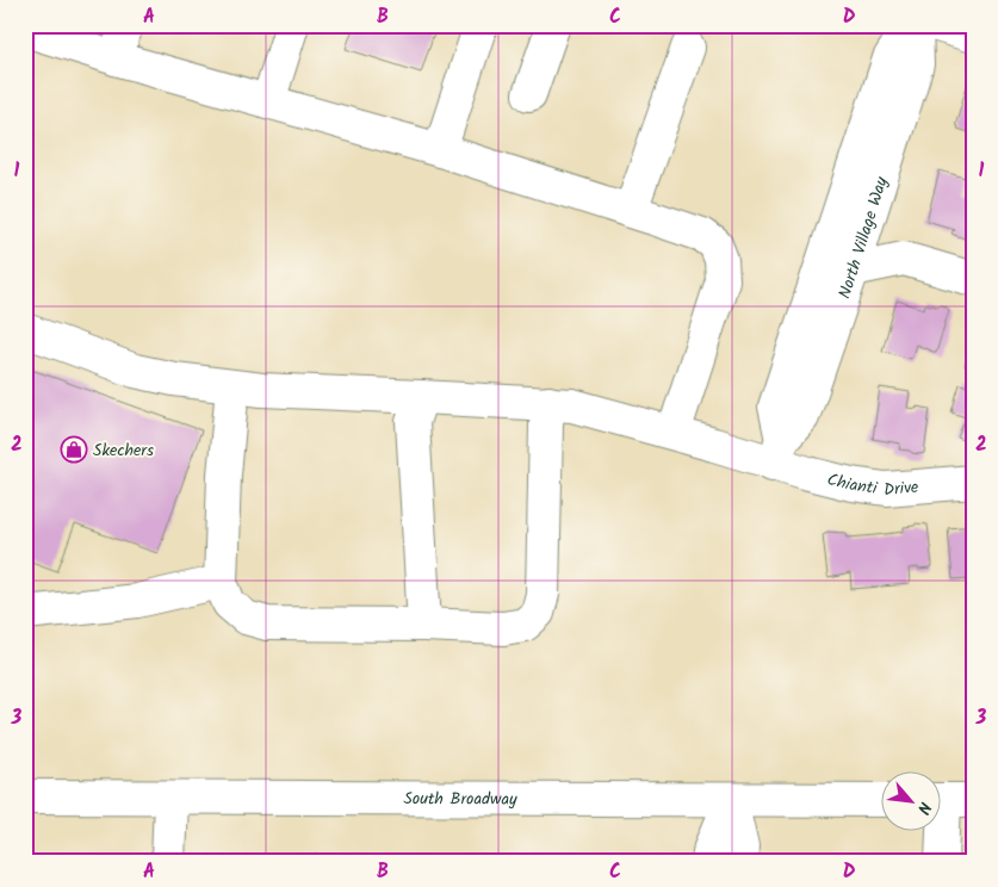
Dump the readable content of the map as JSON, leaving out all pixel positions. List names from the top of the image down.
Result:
{
  "streets": {
    "street": ["North Village Way", "Chianti Drive", "South Broadway"]
  },
  "crossings": [
    ["North Village Way", "Chianti Drive"]
  ],
  "places": {
    "shop": ["Skechers"]
  },
  "north": "bottom right",
  "grid": {
    "columns": [
      "A",
      "B",
      "C",
      "D"
    ],
    "rows": ["1", "2", "3"]
  }
}
